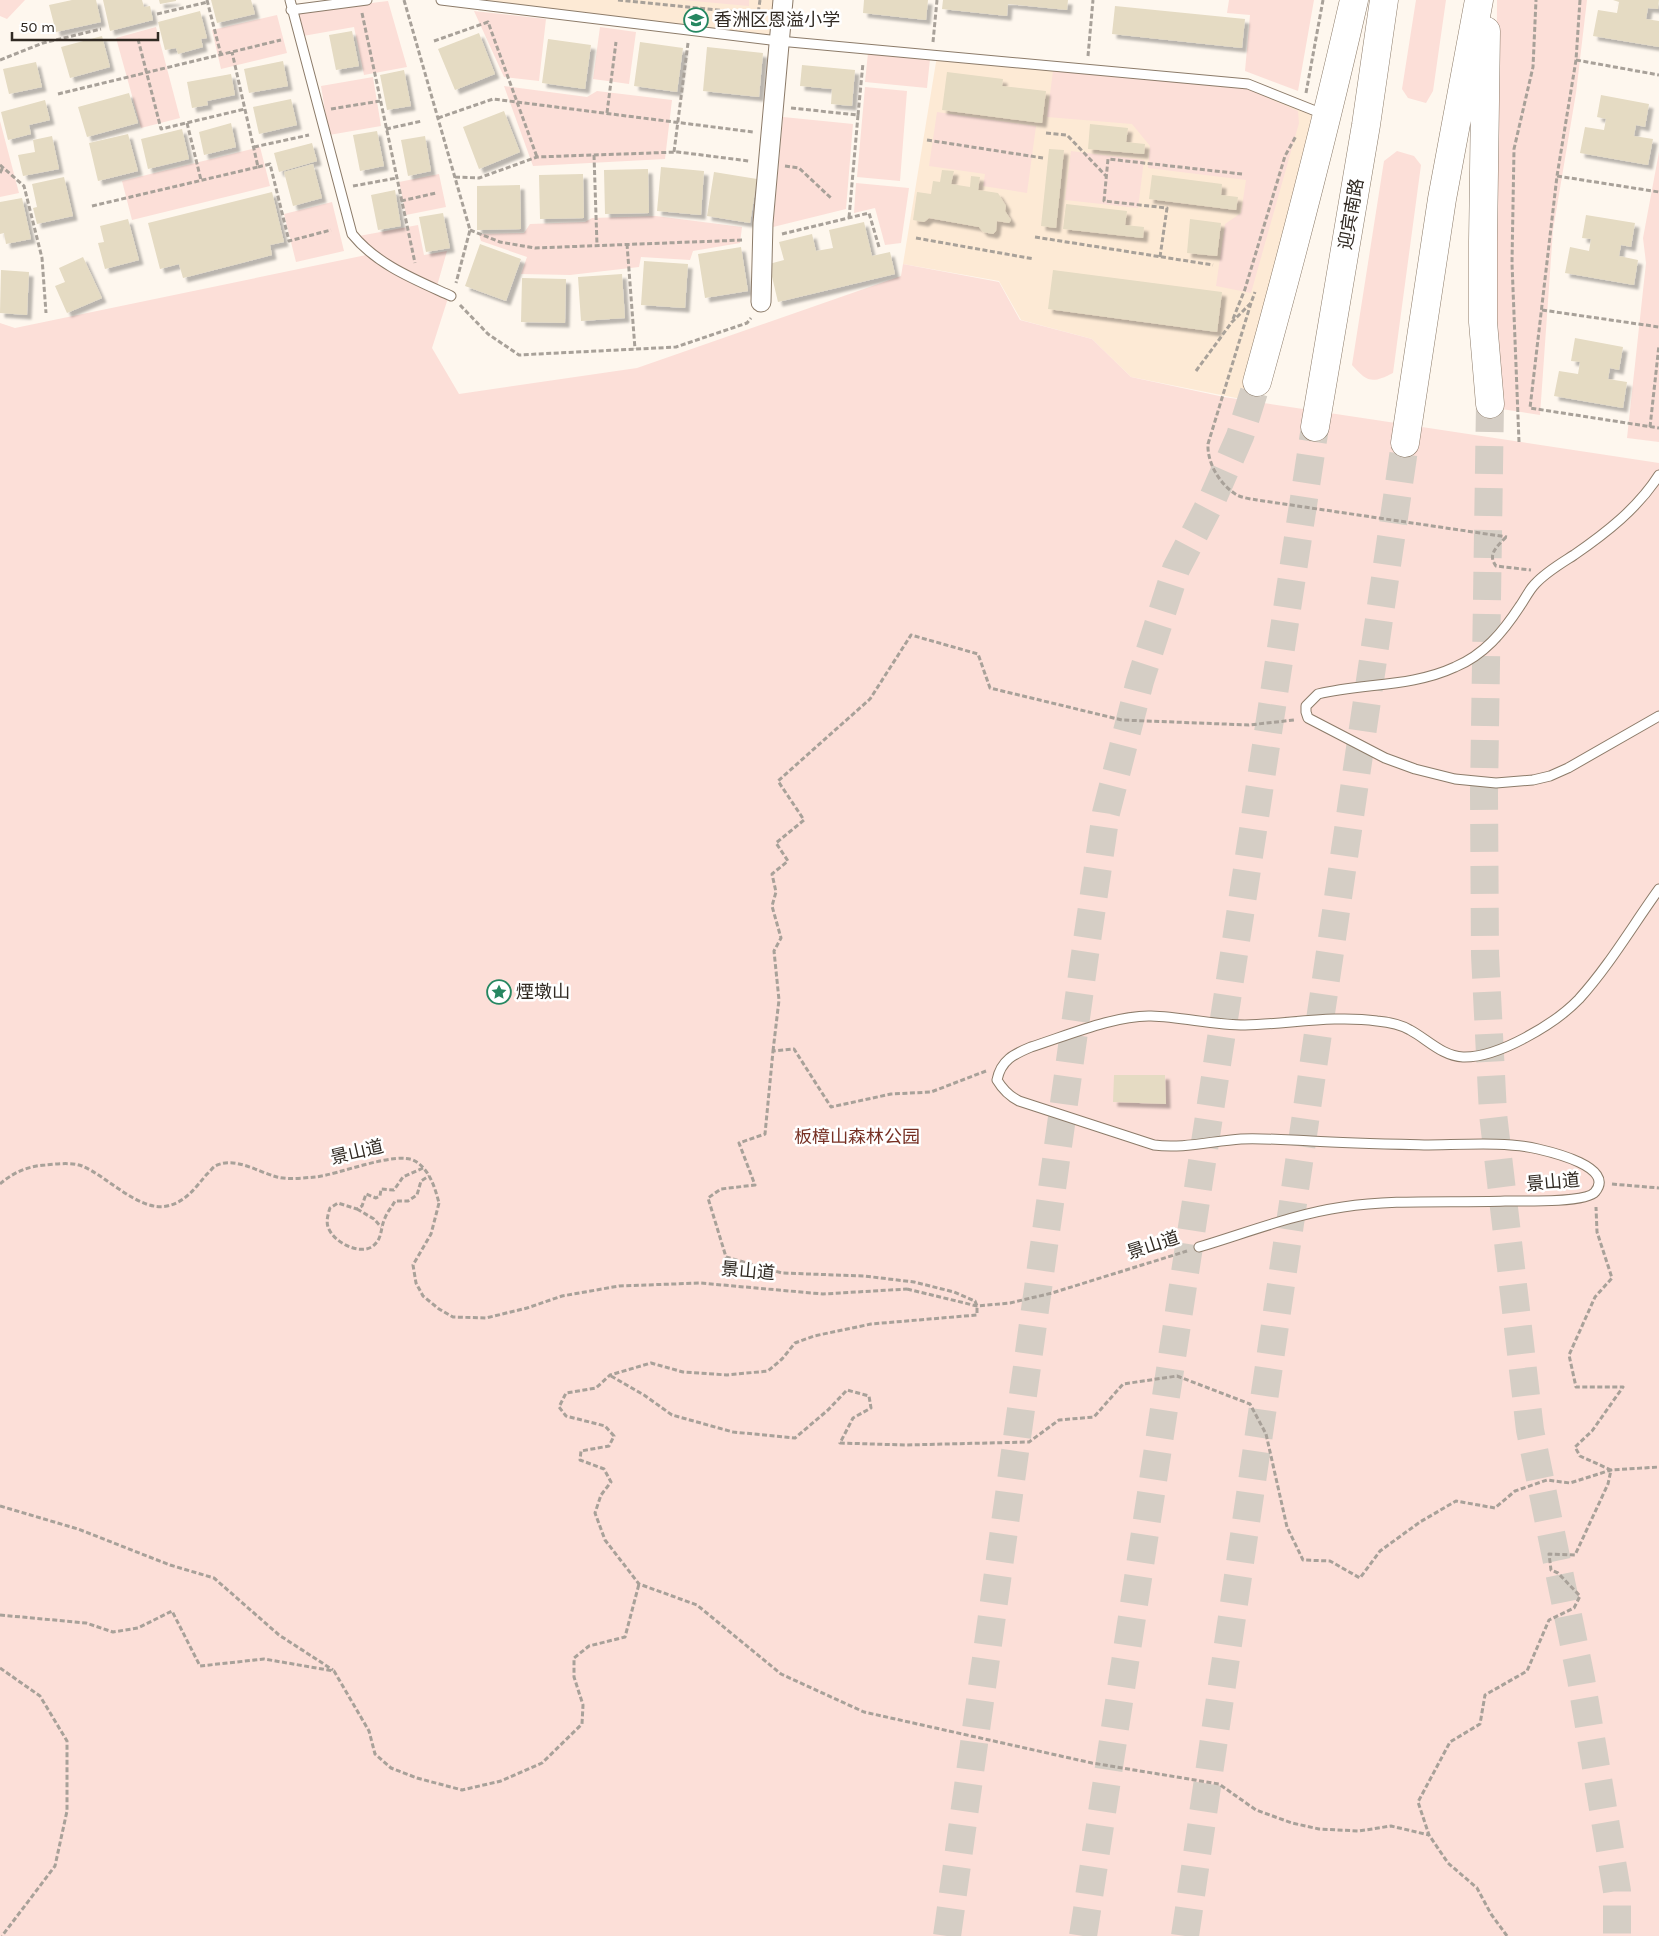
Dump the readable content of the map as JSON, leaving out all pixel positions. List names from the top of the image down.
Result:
{
  "streets": {
    "main road": ["迎宾南路"],
    "lane": ["景山道"]
  },
  "parks": ["板樟山森林公园"],
  "places": {
    "school or university": ["香洲区恩溢小学"],
    "place": ["煙墩山"]
  },
  "scale_bar": "50 m"
}
